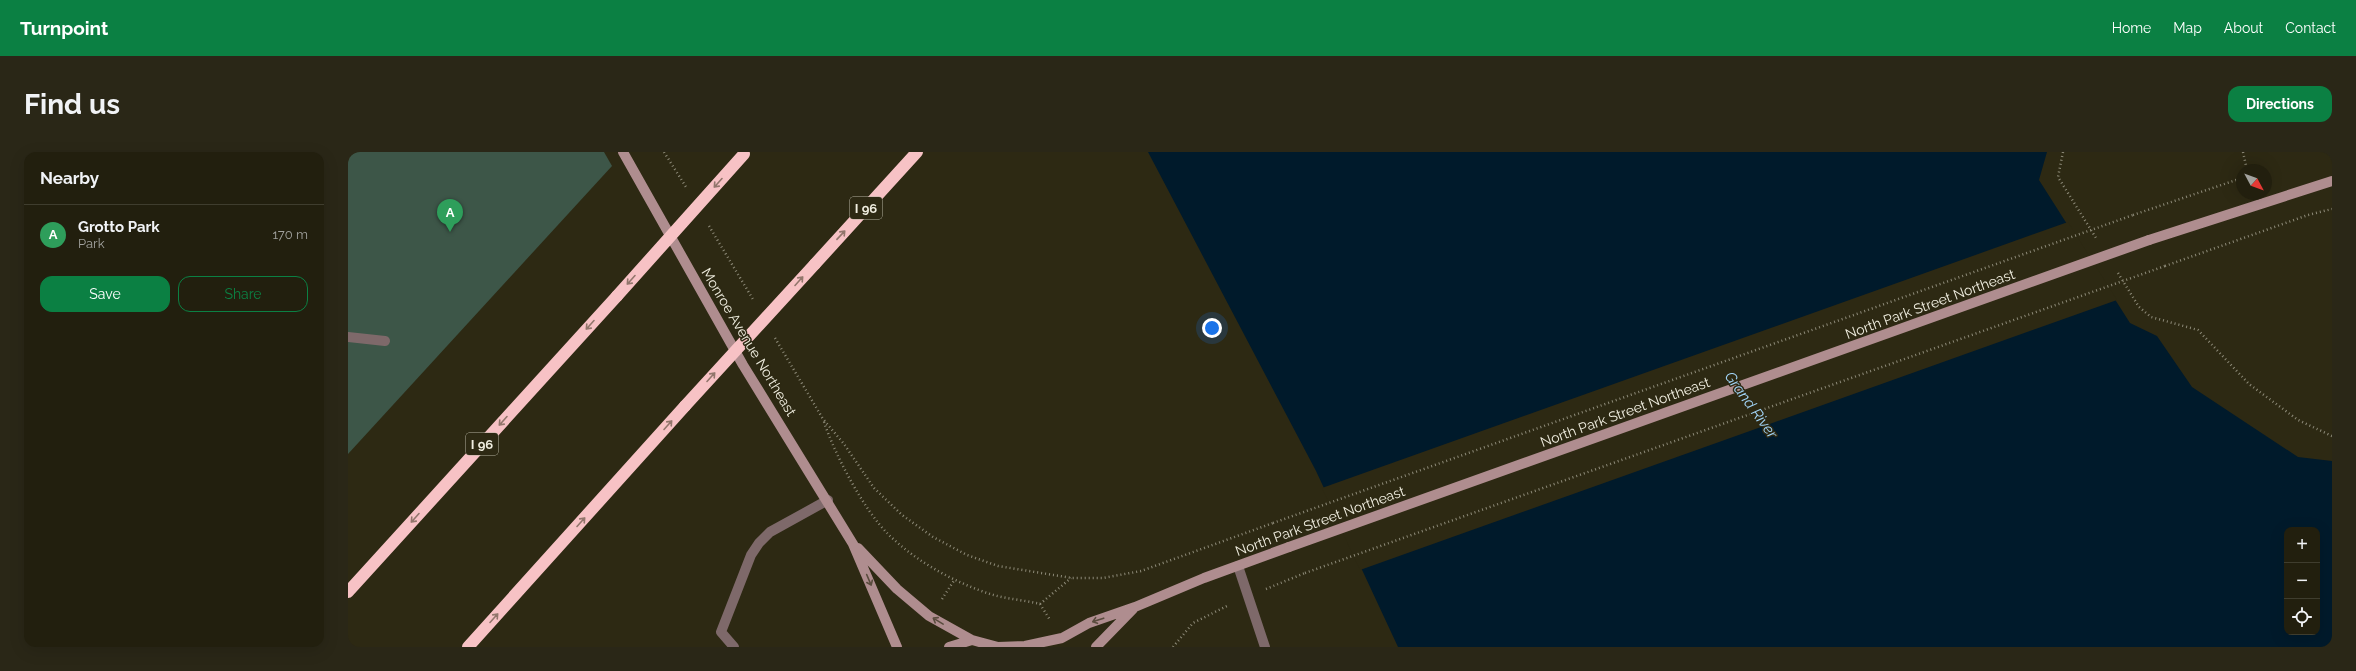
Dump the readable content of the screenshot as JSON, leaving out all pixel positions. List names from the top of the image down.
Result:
{
  "streets": {
    "highway": ["I 96"],
    "main road": ["North Park Street Northeast", "Monroe Avenue Northeast"]
  },
  "crossings": [
    ["North Park Street Northeast", "Monroe Avenue Northeast"]
  ],
  "water": ["Grand River"],
  "north": "bottom right",
  "page": {
    "header": "Turnpoint",
    "nav": [
      "Home",
      "Map",
      "About",
      "Contact"
    ],
    "buttons": [
      "Directions",
      ["Save", "Share"]
    ],
    "title": "Find us",
    "heading": "Nearby",
    "pins": "A",
    "list": [
      {
        "mark": "A",
        "name": "Grotto Park",
        "note": "Park",
        "value": "170 m"
      }
    ],
    "map_buttons": ["+", "−"]
  }
}
